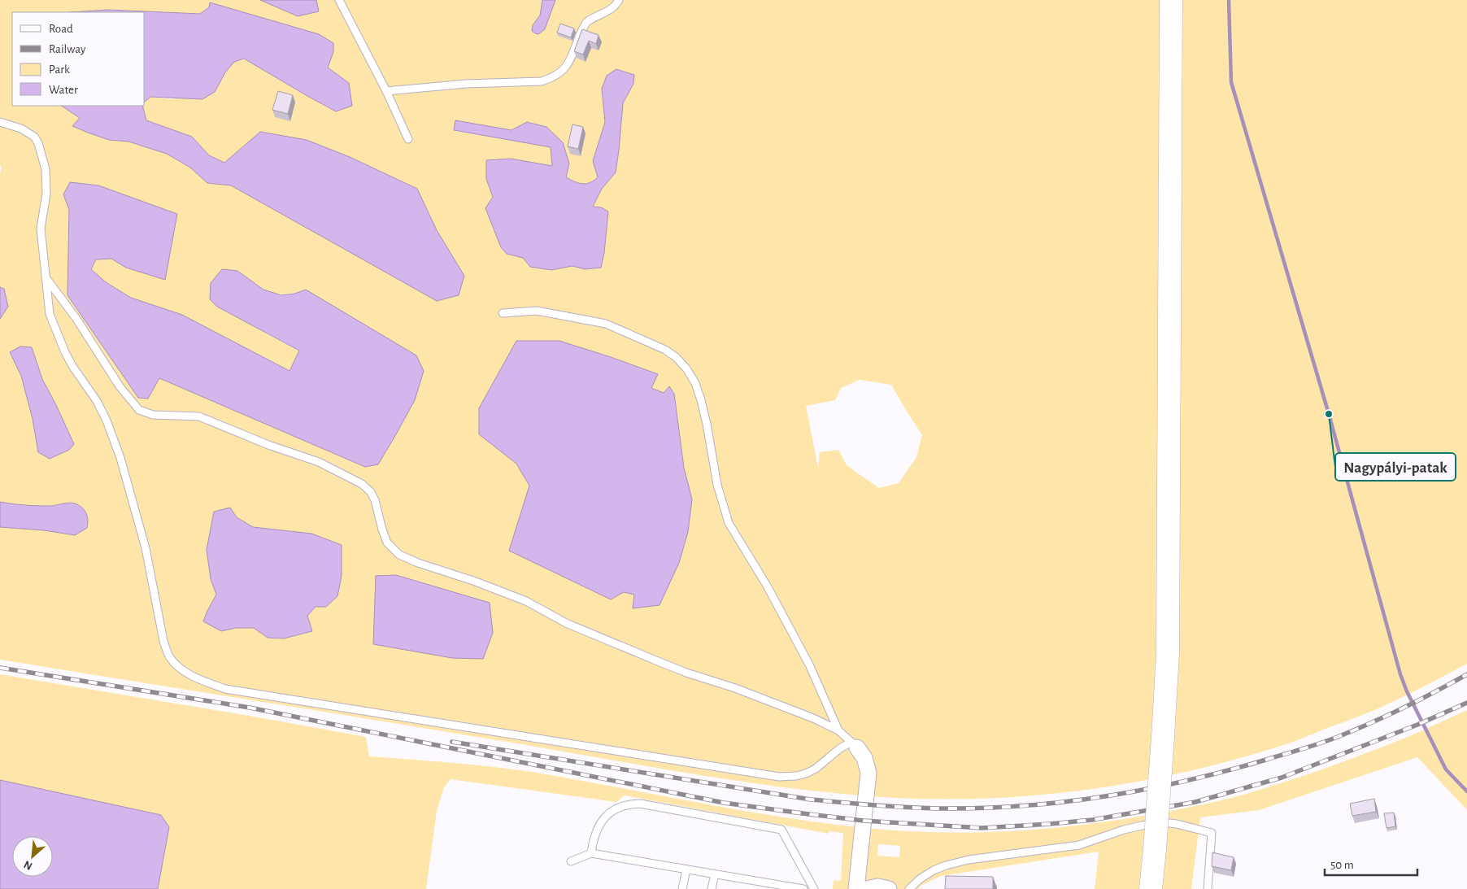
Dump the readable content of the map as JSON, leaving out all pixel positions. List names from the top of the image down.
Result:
{
  "places": ["Nagypályi-patak"],
  "legend": [
    "Road",
    "Railway",
    "Park",
    "Water"
  ],
  "scale_bar": "50 m",
  "north": "bottom left"
}
